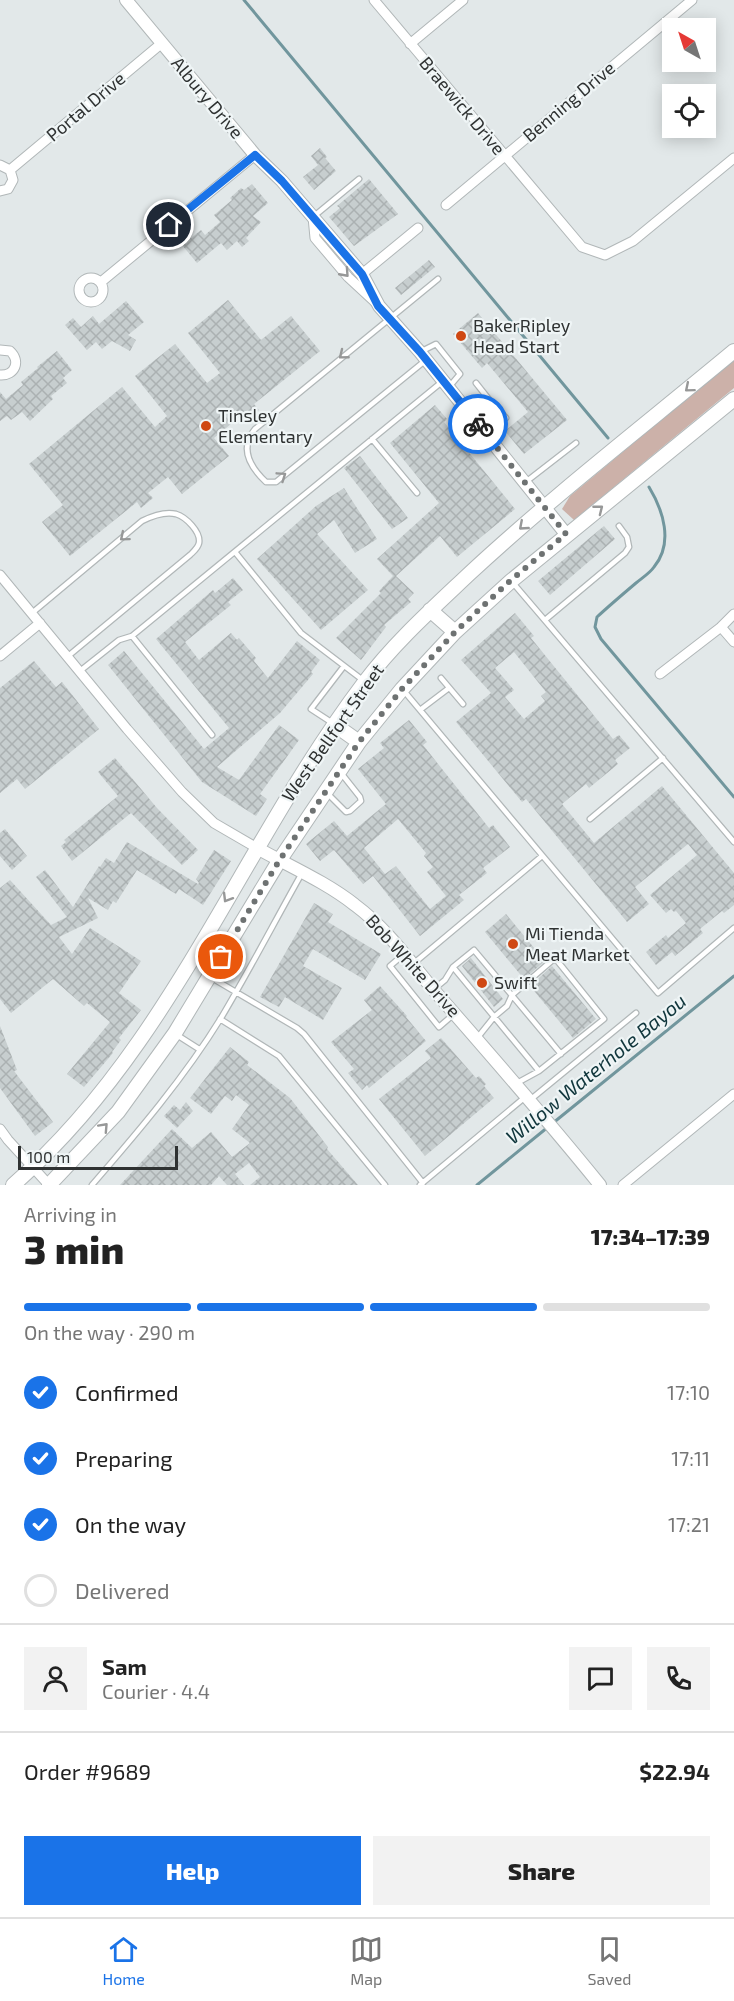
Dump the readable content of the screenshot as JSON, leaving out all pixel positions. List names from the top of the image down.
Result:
{
  "streets": {
    "main road": ["West Bellfort Street"],
    "street": [
      "Albury Drive",
      "Benning Drive",
      "Braewick Drive",
      "Portal Drive",
      "Bob White Drive"
    ]
  },
  "crossings": [
    ["Albury Drive", "Portal Drive"],
    ["Albury Drive", "West Bellfort Street"],
    ["Benning Drive", "Braewick Drive"],
    ["West Bellfort Street", "Bob White Drive"]
  ],
  "water": ["Willow Waterhole Bayou"],
  "places": [
    "BakerRipley Head Start",
    "Tinsley Elementary",
    "Mi Tienda Meat Market",
    "Swift"
  ],
  "scale_bar": "100 m",
  "north": "top left",
  "page": {
    "scale": "100 m",
    "heading": ["3 min", "Arriving in", "17:34–17:39"],
    "panel": [
      "Sam",
      "Courier · 4.4",
      "Order #9689",
      "$22.94"
    ],
    "bar": "On the way · 290 m",
    "list": [
      ["Confirmed", "17:10"],
      ["Preparing", "17:11"],
      ["On the way", "17:21"],
      "Delivered"
    ],
    "buttons": ["Help", "Share"],
    "tabs": ["Home", "Map", "Saved"]
  }
}
